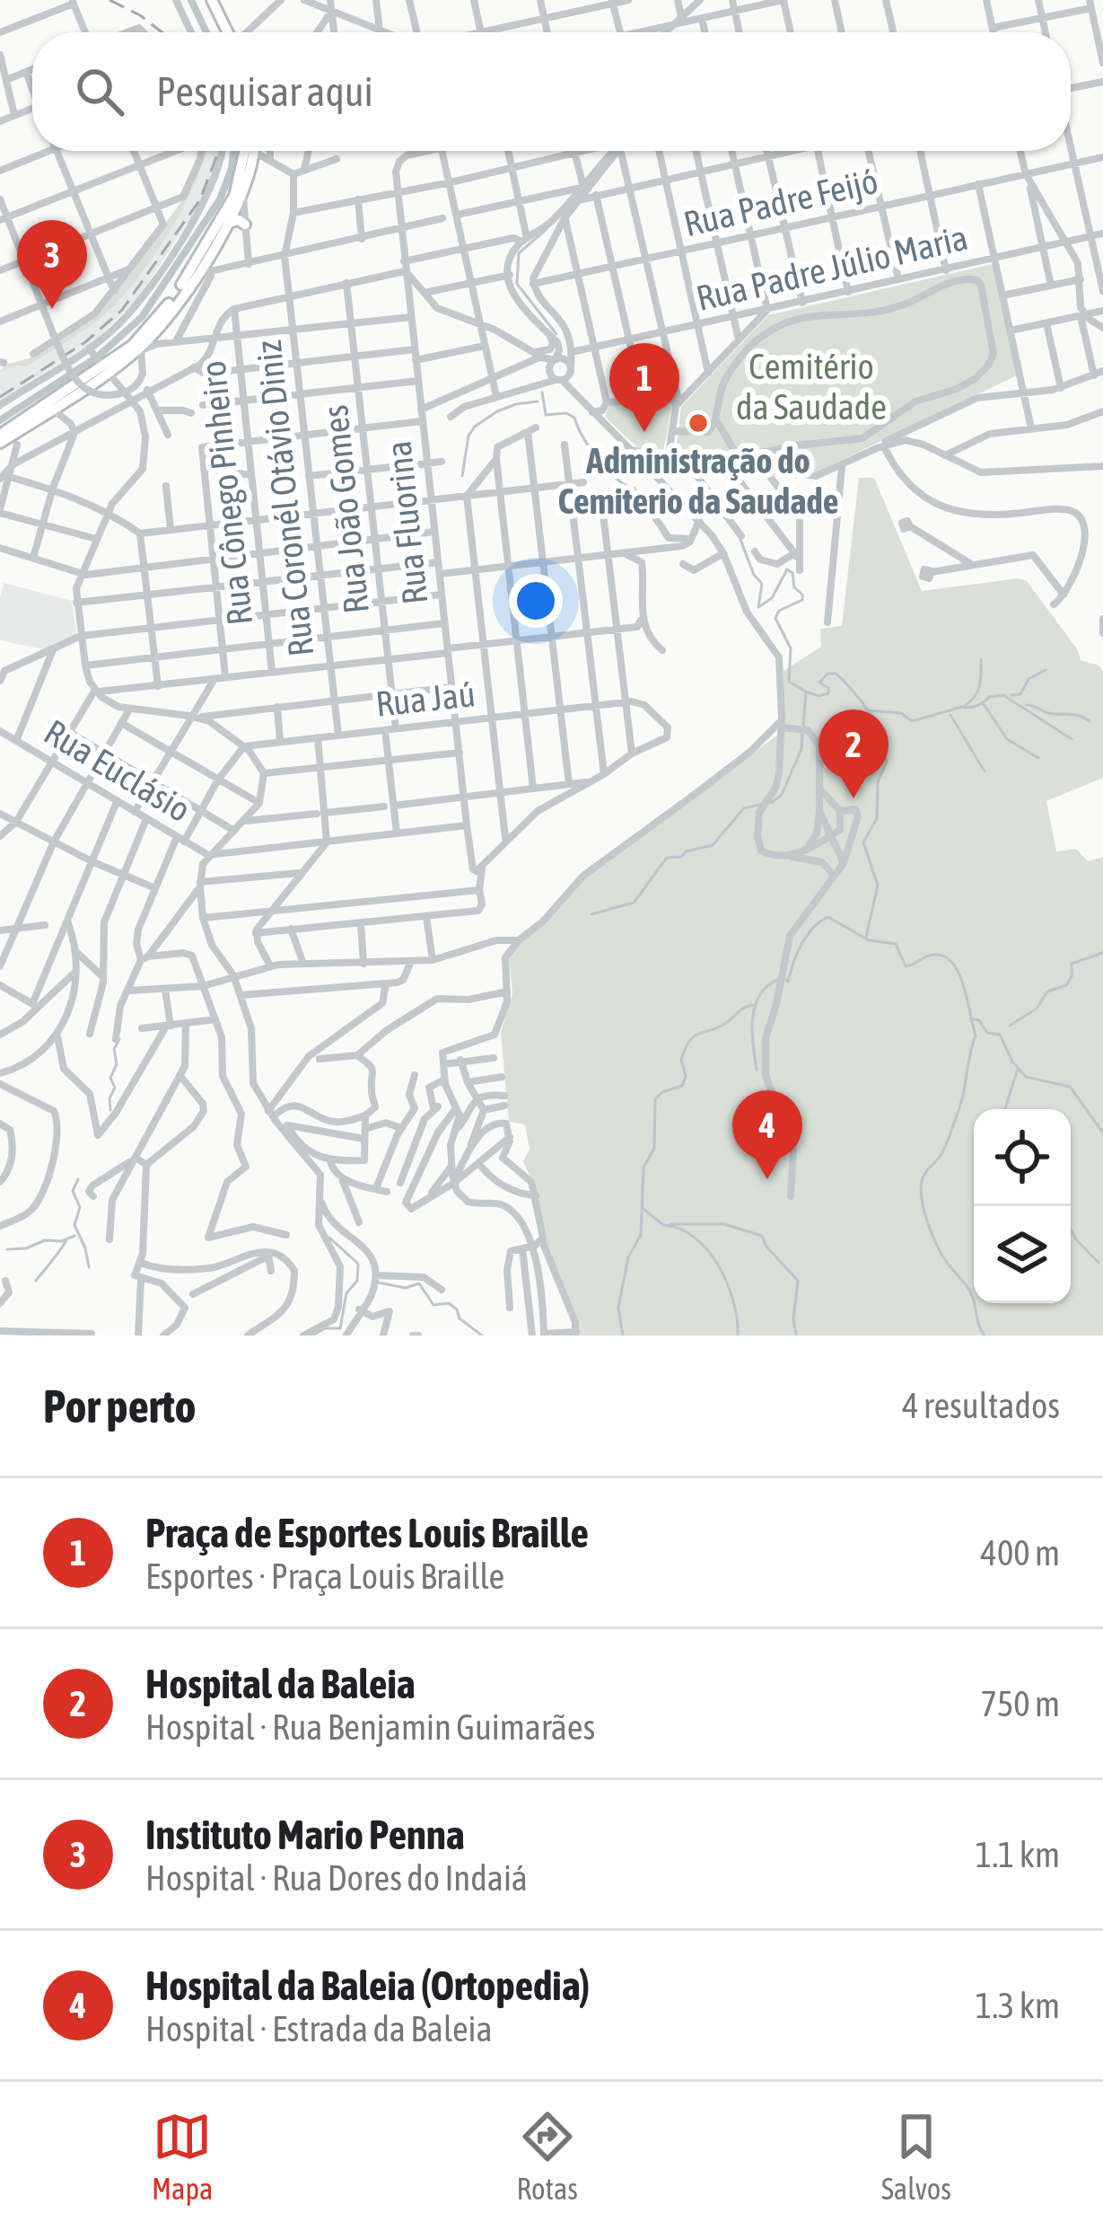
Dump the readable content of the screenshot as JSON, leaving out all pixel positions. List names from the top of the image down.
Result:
{
  "streets": {
    "street": [
      "Rua Padre Feijó",
      "Rua Padre Júlio Maria",
      "Rua Cônego Pinheiro",
      "Rua Coronél Otávio Diniz",
      "Rua João Gomes",
      "Rua Fluorina",
      "Rua Jaú",
      "Rua Euclásio"
    ]
  },
  "crossings": [
    ["Rua Coronél Otávio Diniz", "Rua Jaú"],
    ["Rua João Gomes", "Rua Jaú"],
    ["Rua Fluorina", "Rua Jaú"]
  ],
  "parks": ["Cemitério da Saudade"],
  "places": ["Administração do Cemiterio da Saudade"],
  "page": {
    "search": "Pesquisar aqui",
    "pins": [
      "3",
      "1",
      "2",
      "4"
    ],
    "heading": ["Por perto", "4 resultados"],
    "list": [
      {
        "mark": "1",
        "name": "Praça de Esportes Louis Braille",
        "note": "Esportes · Praça Louis Braille",
        "value": "400 m"
      },
      {
        "mark": "2",
        "name": "Hospital da Baleia",
        "note": "Hospital · Rua Benjamin Guimarães",
        "value": "750 m"
      },
      {
        "mark": "3",
        "name": "Instituto Mario Penna",
        "note": "Hospital · Rua Dores do Indaiá",
        "value": "1.1 km"
      },
      {
        "mark": "4",
        "name": "Hospital da Baleia (Ortopedia)",
        "note": "Hospital · Estrada da Baleia",
        "value": "1.3 km"
      }
    ],
    "nav": ["Mapa", "Rotas", "Salvos"]
  }
}
